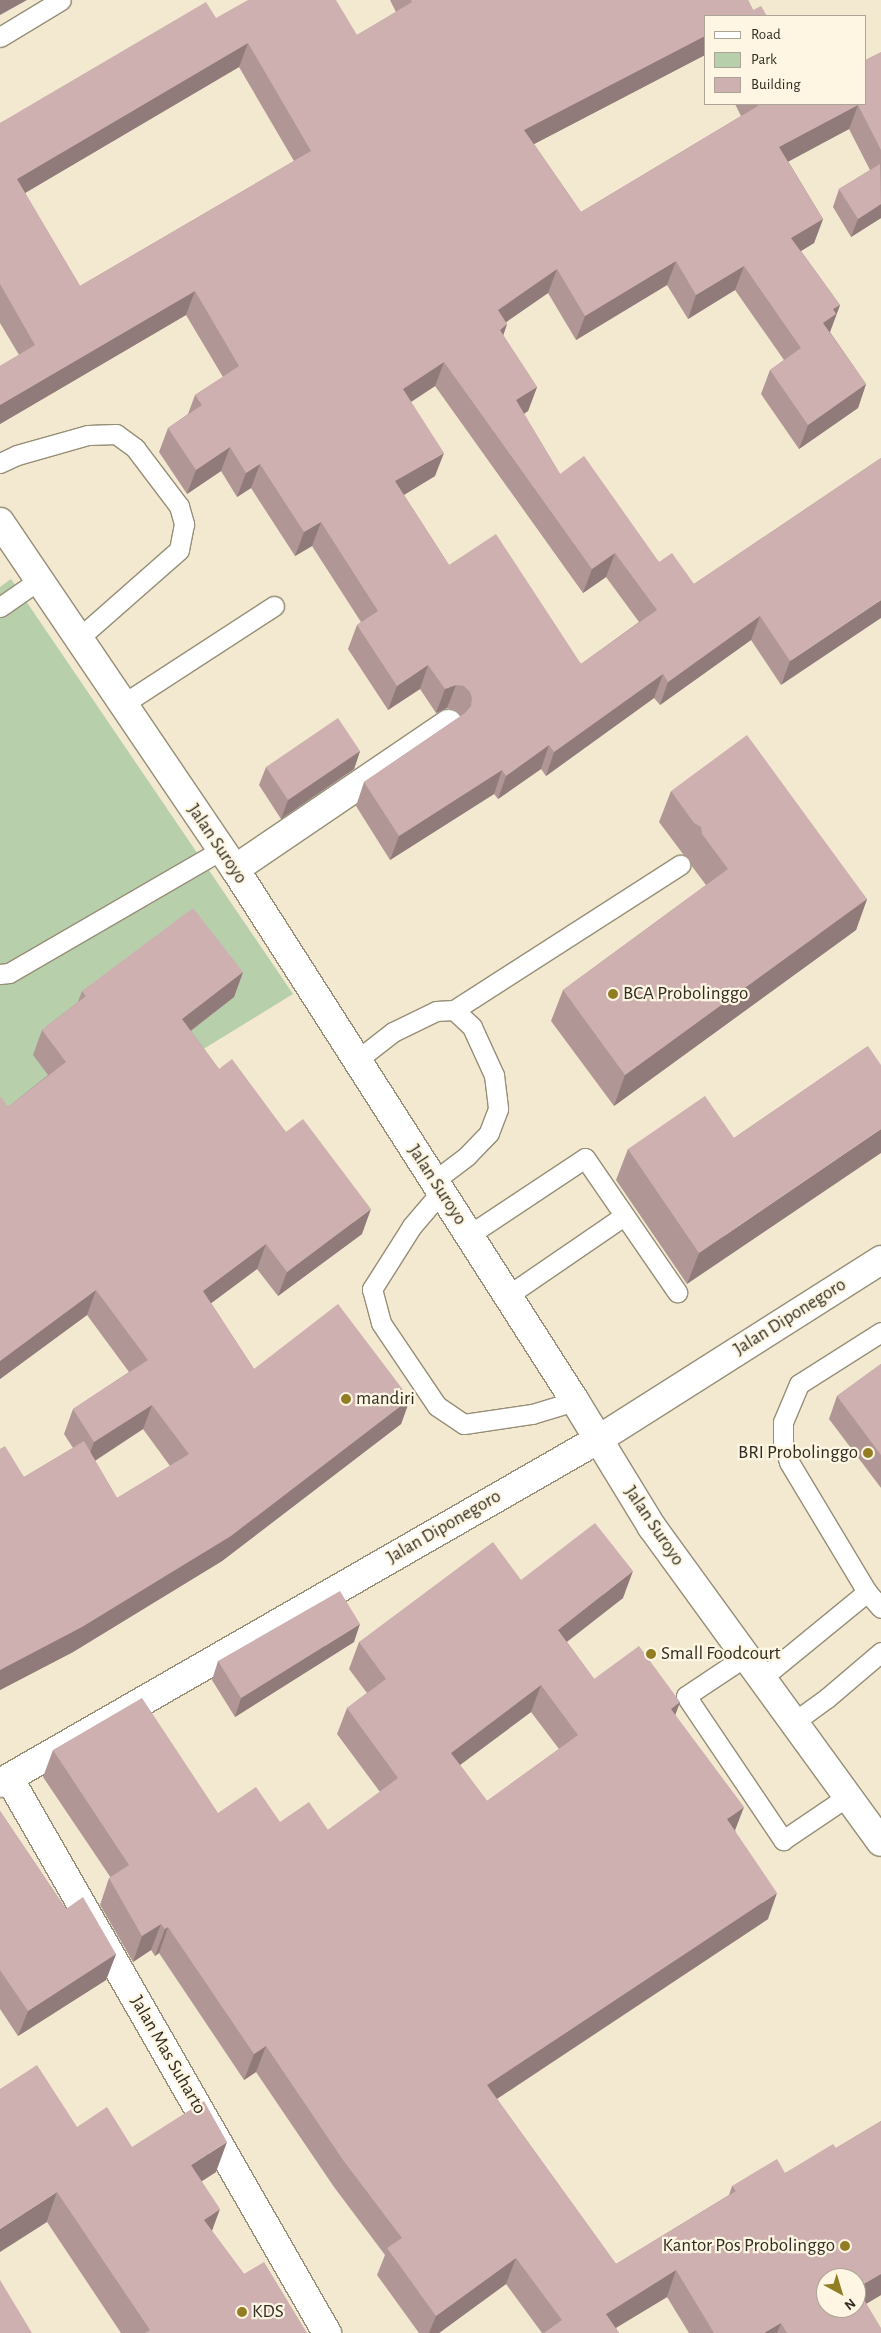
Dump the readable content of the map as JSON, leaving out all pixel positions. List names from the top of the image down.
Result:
{
  "streets": {
    "street": ["Jalan Suroyo", "Jalan Diponegoro", "Jalan Mas Suharto"]
  },
  "crossings": [
    ["Jalan Suroyo", "Jalan Diponegoro"],
    ["Jalan Diponegoro", "Jalan Mas Suharto"]
  ],
  "places": [
    "BCA Probolinggo",
    "mandiri",
    "BRI Probolinggo",
    "Small Foodcourt",
    "Kantor Pos Probolinggo",
    "KDS"
  ],
  "legend": ["Road", "Park", "Building"],
  "north": "bottom right"
}
